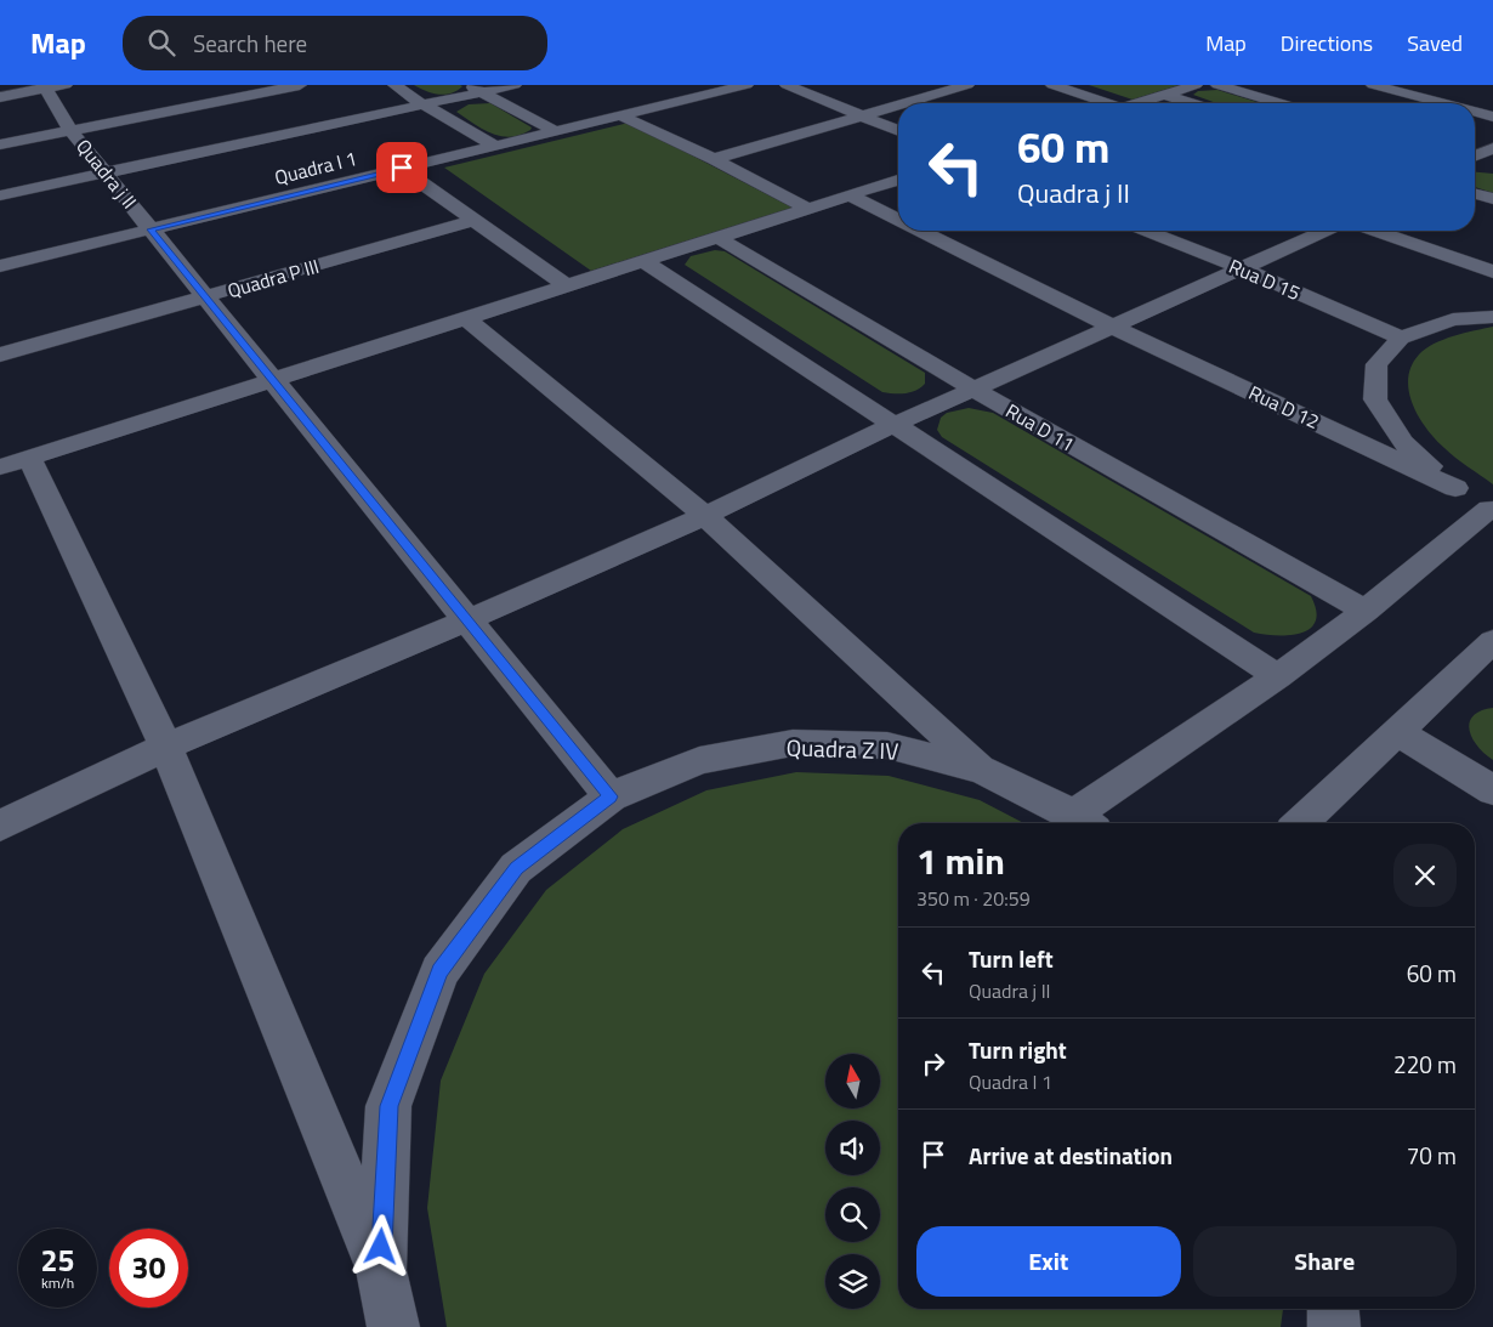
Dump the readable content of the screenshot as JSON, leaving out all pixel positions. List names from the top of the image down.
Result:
{
  "streets": {
    "street": [
      "Quadra I 1",
      "Quadra j II",
      "Quadra P III",
      "Rua D 15",
      "Rua D 12",
      "Rua D 11",
      "Quadra Z IV"
    ]
  },
  "crossings": [
    ["Quadra I 1", "Quadra j II"],
    ["Quadra j II", "Quadra P III"],
    ["Quadra j II", "Quadra Z IV"]
  ],
  "north": "top",
  "page": {
    "header": "Map",
    "search": "Search here",
    "nav": ["Map", "Directions", "Saved"],
    "turn": ["60 m", "Quadra j II"],
    "heading": ["1 min", "350 m · 20:59"],
    "list": [
      {
        "name": "Turn left",
        "note": "Quadra j II",
        "value": "60 m"
      },
      {
        "name": "Turn right",
        "note": "Quadra I 1",
        "value": "220 m"
      },
      {
        "name": "Arrive at destination",
        "value": "70 m"
      }
    ],
    "buttons": ["Exit", "Share"],
    "speed": "25 km/h",
    "limit": "30"
  }
}
